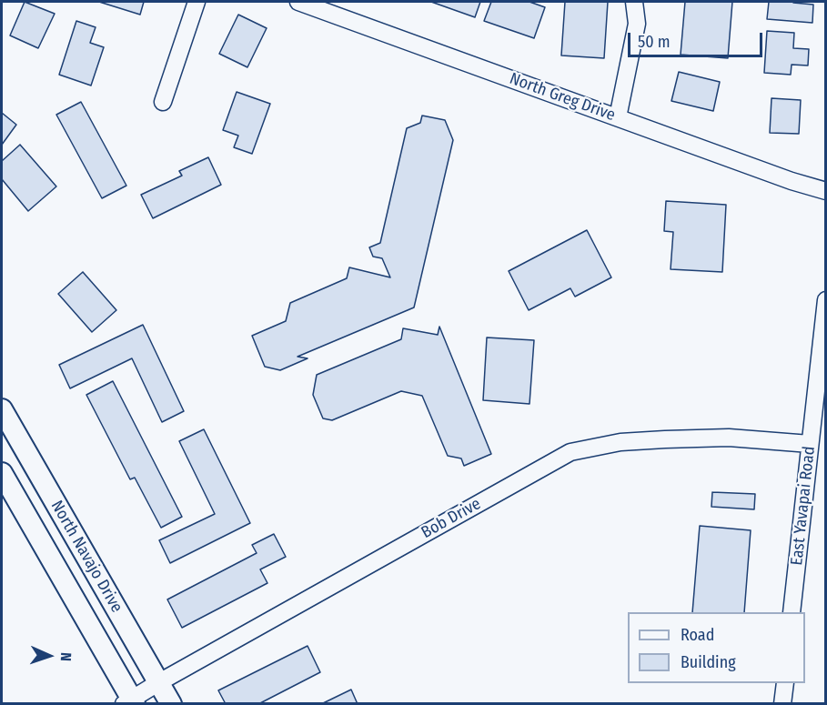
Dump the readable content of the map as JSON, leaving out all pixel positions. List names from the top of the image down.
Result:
{
  "streets": {
    "street": [
      "North Greg Drive",
      "East Yavapai Road",
      "Bob Drive",
      "North Navajo Drive"
    ]
  },
  "crossings": [
    ["East Yavapai Road", "Bob Drive"],
    ["Bob Drive", "North Navajo Drive"]
  ],
  "legend": ["Road", "Building"],
  "scale_bar": "50 m",
  "north": "right"
}
